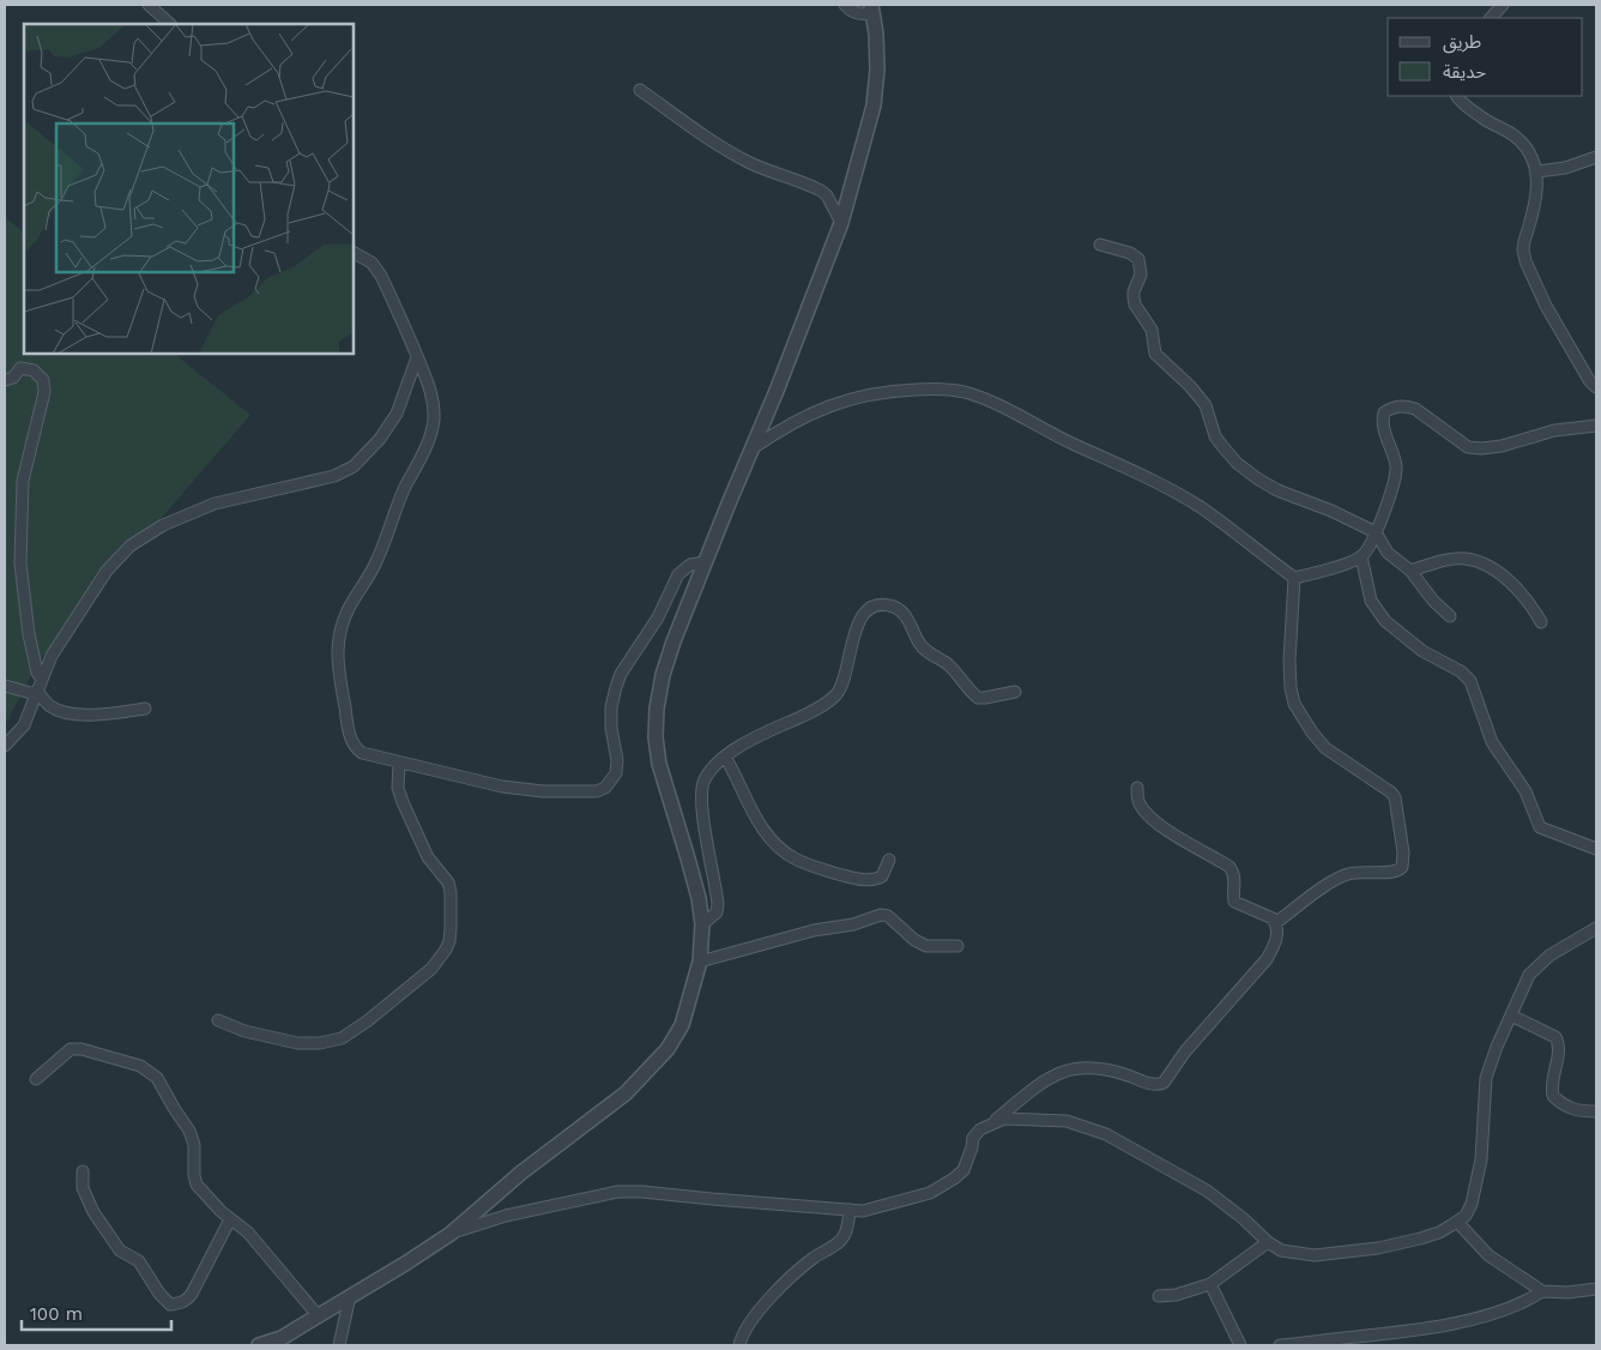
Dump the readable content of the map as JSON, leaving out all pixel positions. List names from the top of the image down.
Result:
{
  "legend": ["طريق", "حديقة"],
  "scale_bar": "100 m"
}
